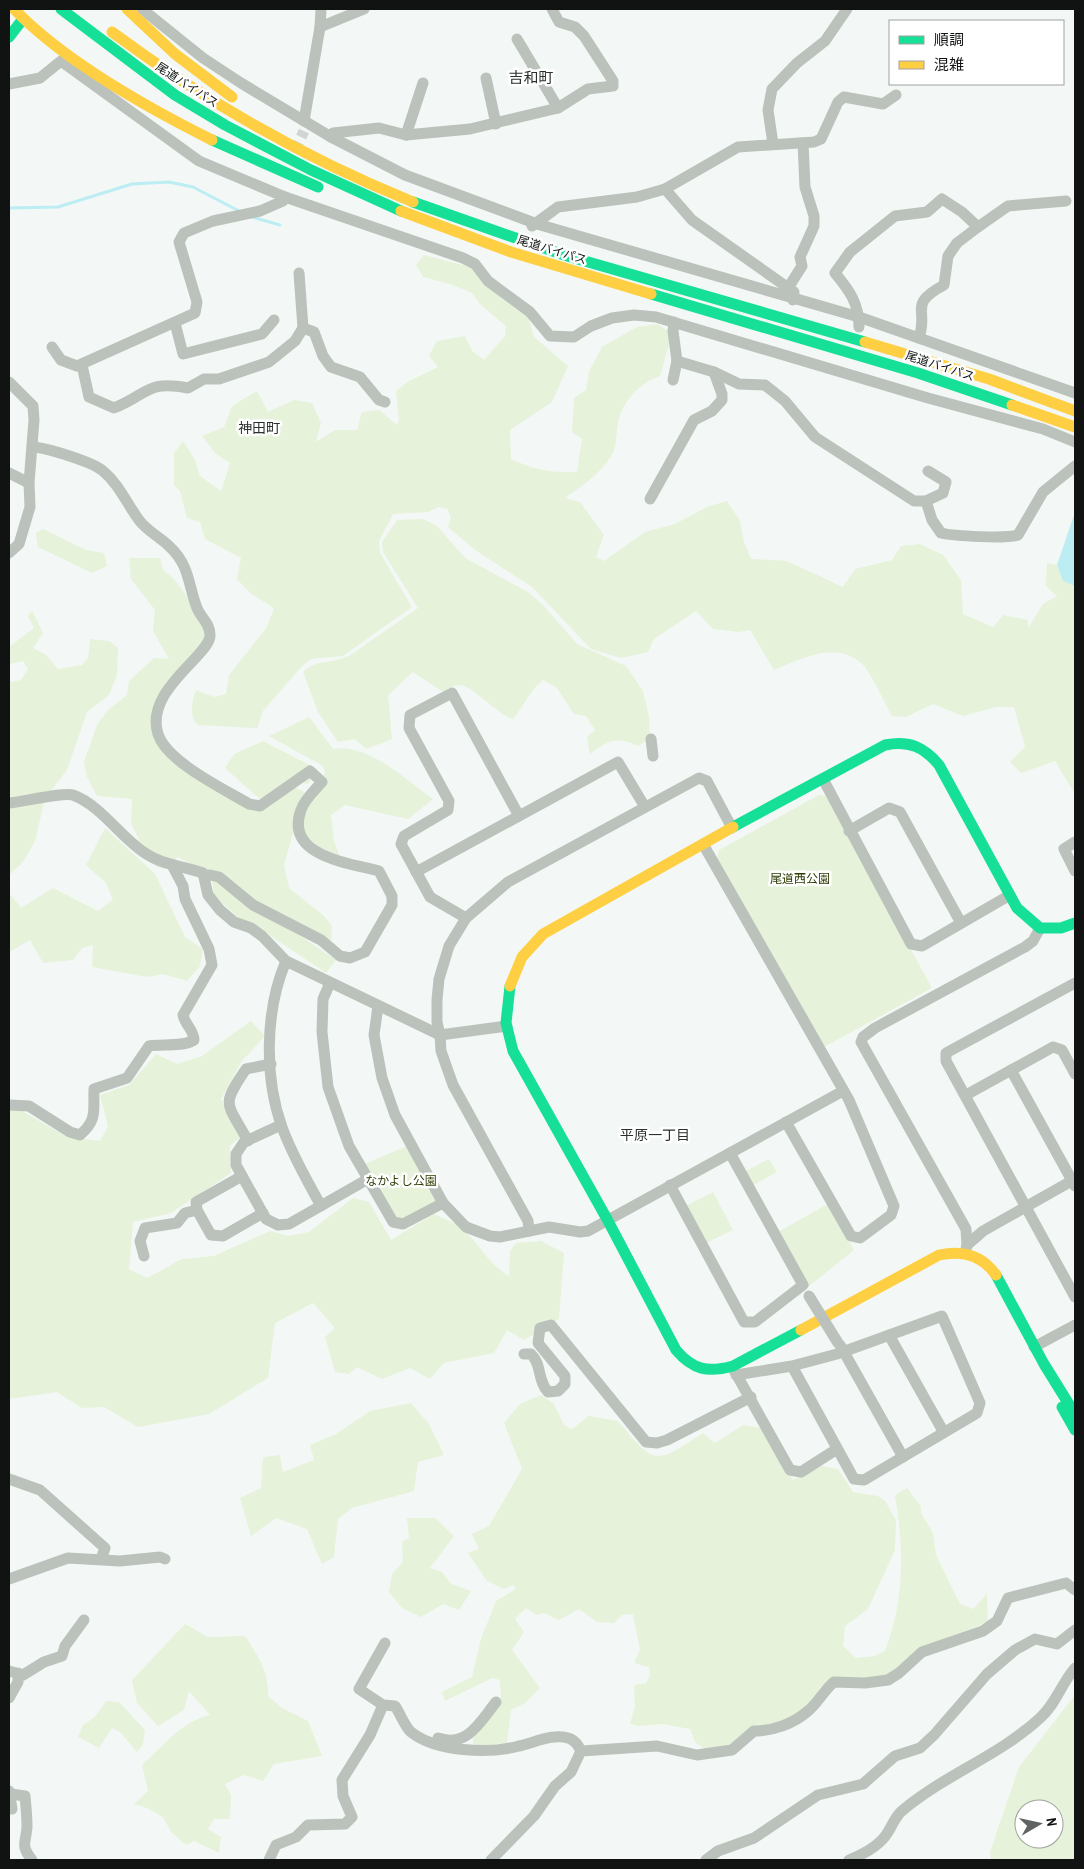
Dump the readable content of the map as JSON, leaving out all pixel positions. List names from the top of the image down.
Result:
{
  "streets": {
    "main road": ["尾道バイパス"]
  },
  "districts": ["吉和町", "神田町", "平原一丁目"],
  "parks": ["尾道西公園", "なかよし公園"],
  "legend": ["順調", "混雑"],
  "north": "right"
}
